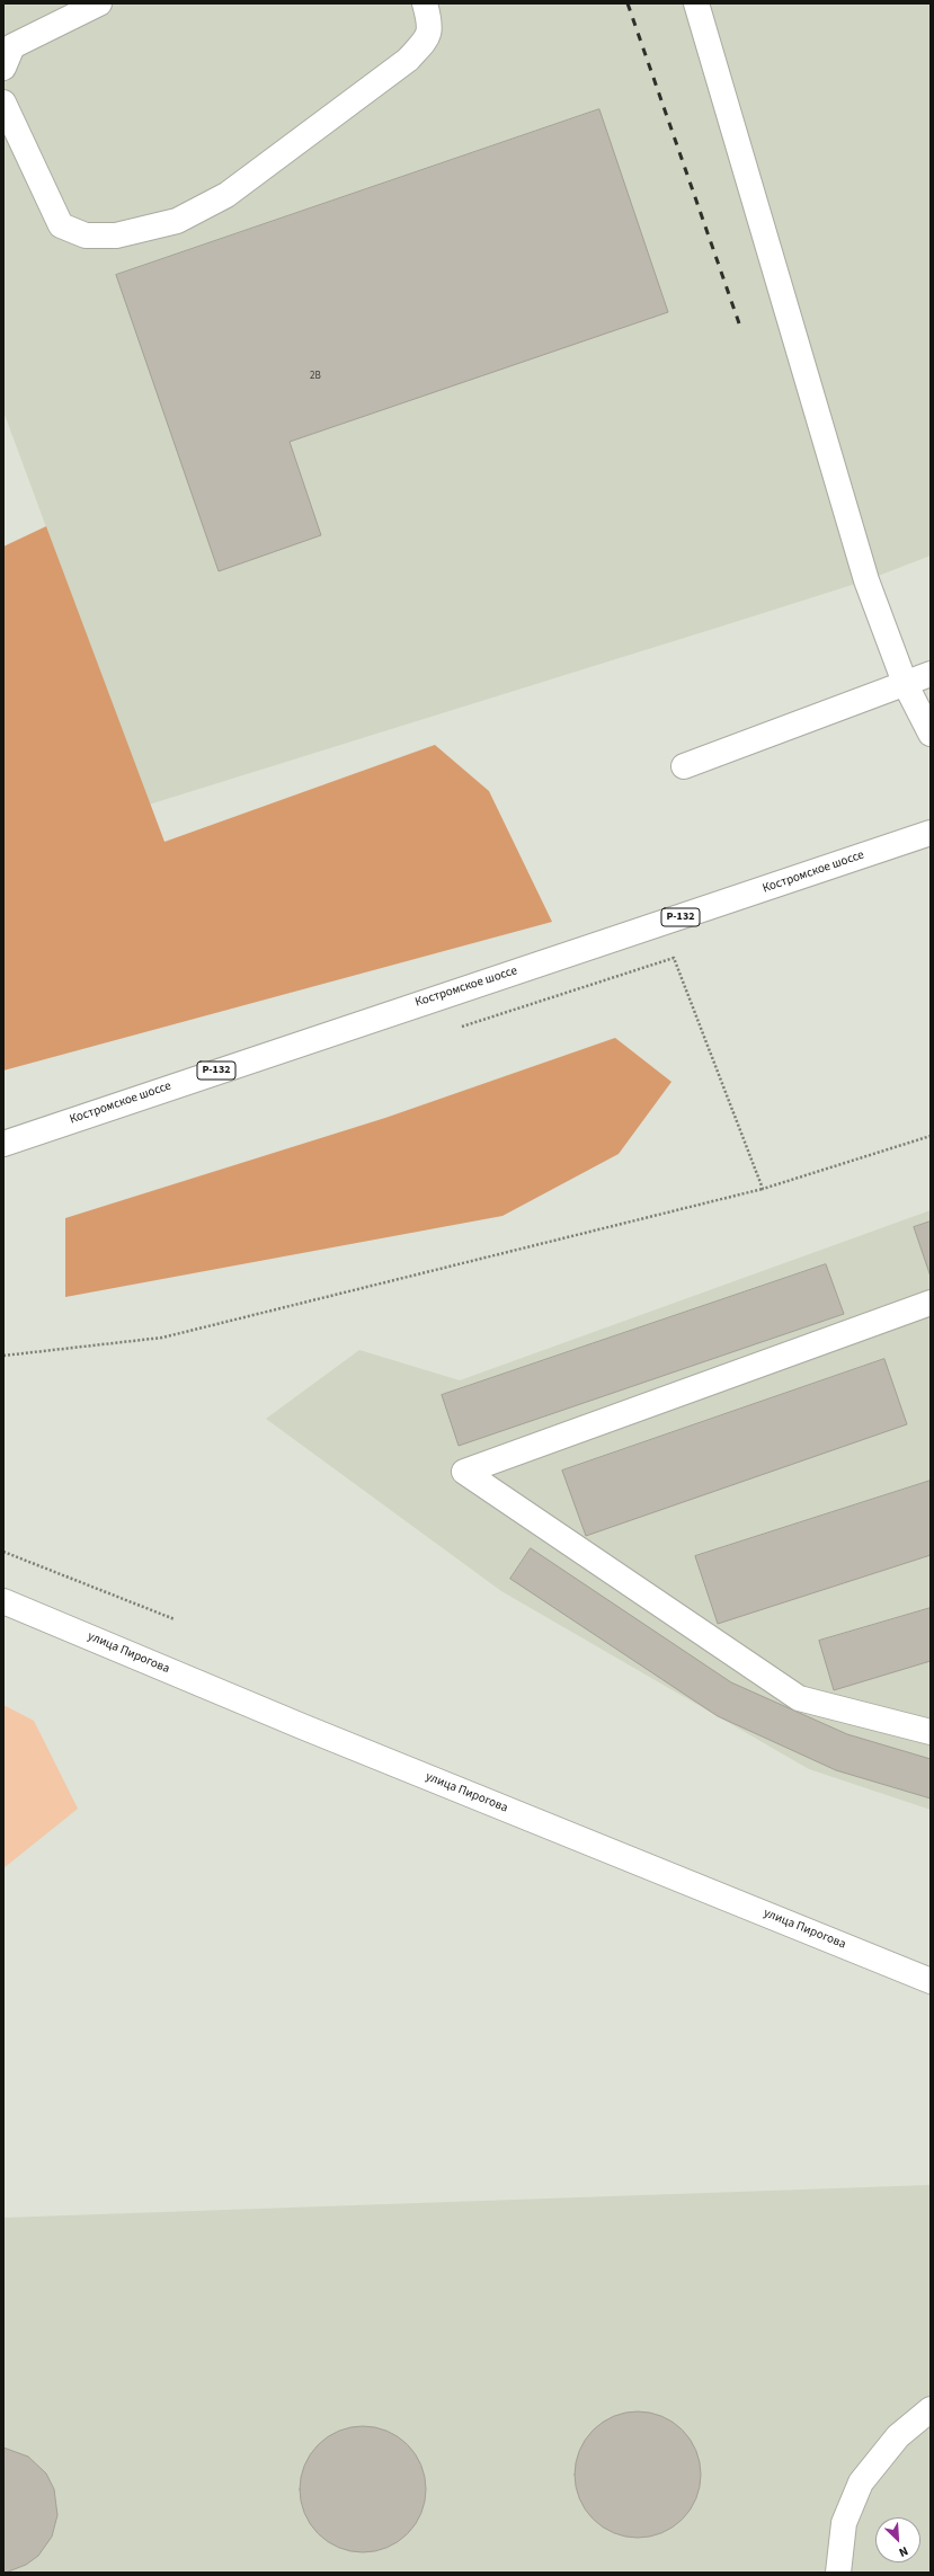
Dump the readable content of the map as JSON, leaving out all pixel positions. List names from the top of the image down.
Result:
{
  "streets": {
    "main road": ["Костромское шоссе", "Р-132", "улица Пирогова"]
  },
  "house_numbers": ["2В"],
  "north": "bottom right"
}
